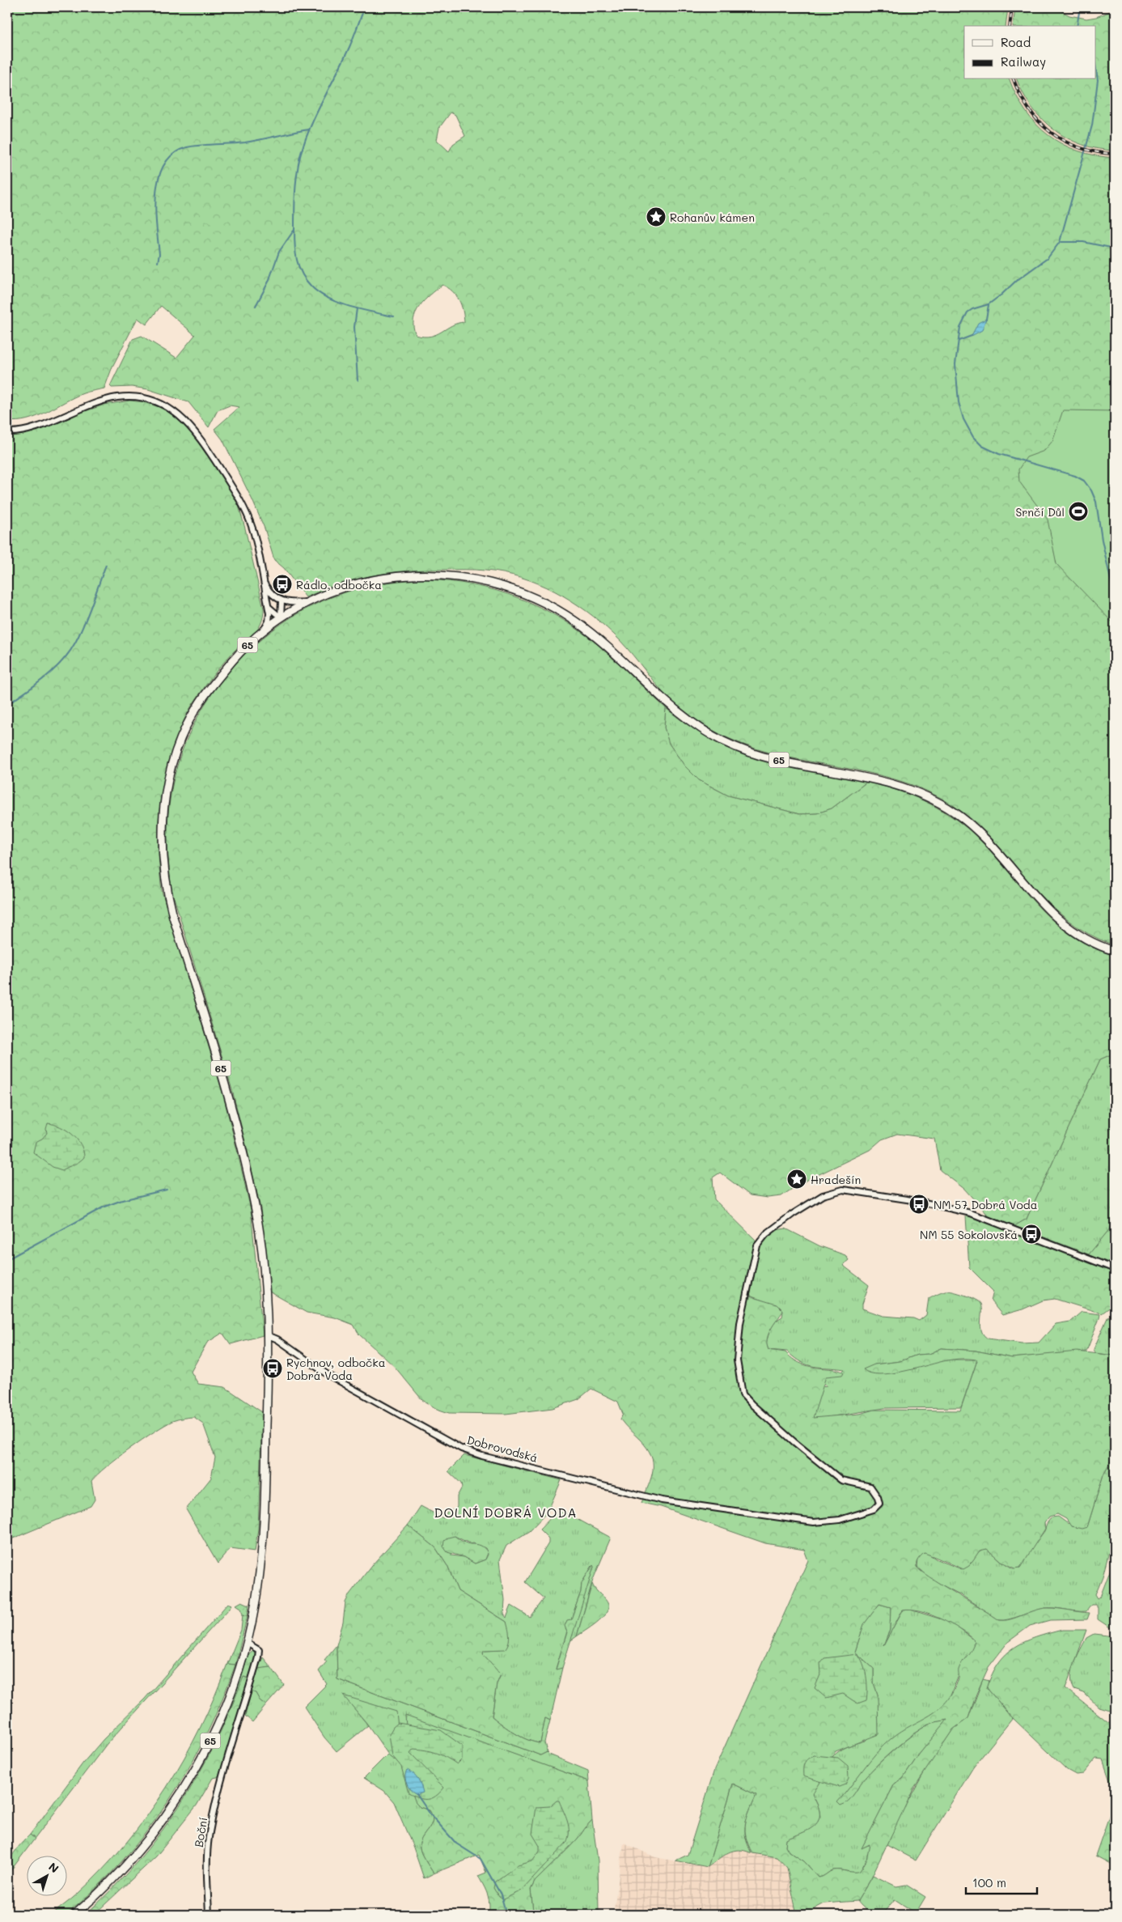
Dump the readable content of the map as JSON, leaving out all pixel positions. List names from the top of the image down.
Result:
{
  "streets": {
    "main road": ["65"],
    "street": ["Dobrovodská", "Boční"]
  },
  "crossings": [
    ["65", "Dobrovodská"],
    ["65", "Boční"]
  ],
  "districts": ["DOLNÍ DOBRÁ VODA"],
  "places": {
    "place": ["Rohanův kámen", "Hradešín"],
    "sports": ["Srnčí Důl"],
    "bus stop": [
      "Rádlo, odbočka",
      "NM 57 Dobrá Voda",
      "NM 55 Sokolovská",
      "Rychnov, odbočka Dobrá Voda"
    ]
  },
  "legend": ["Road", "Railway"],
  "scale_bar": "100 m",
  "north": "top right"
}
